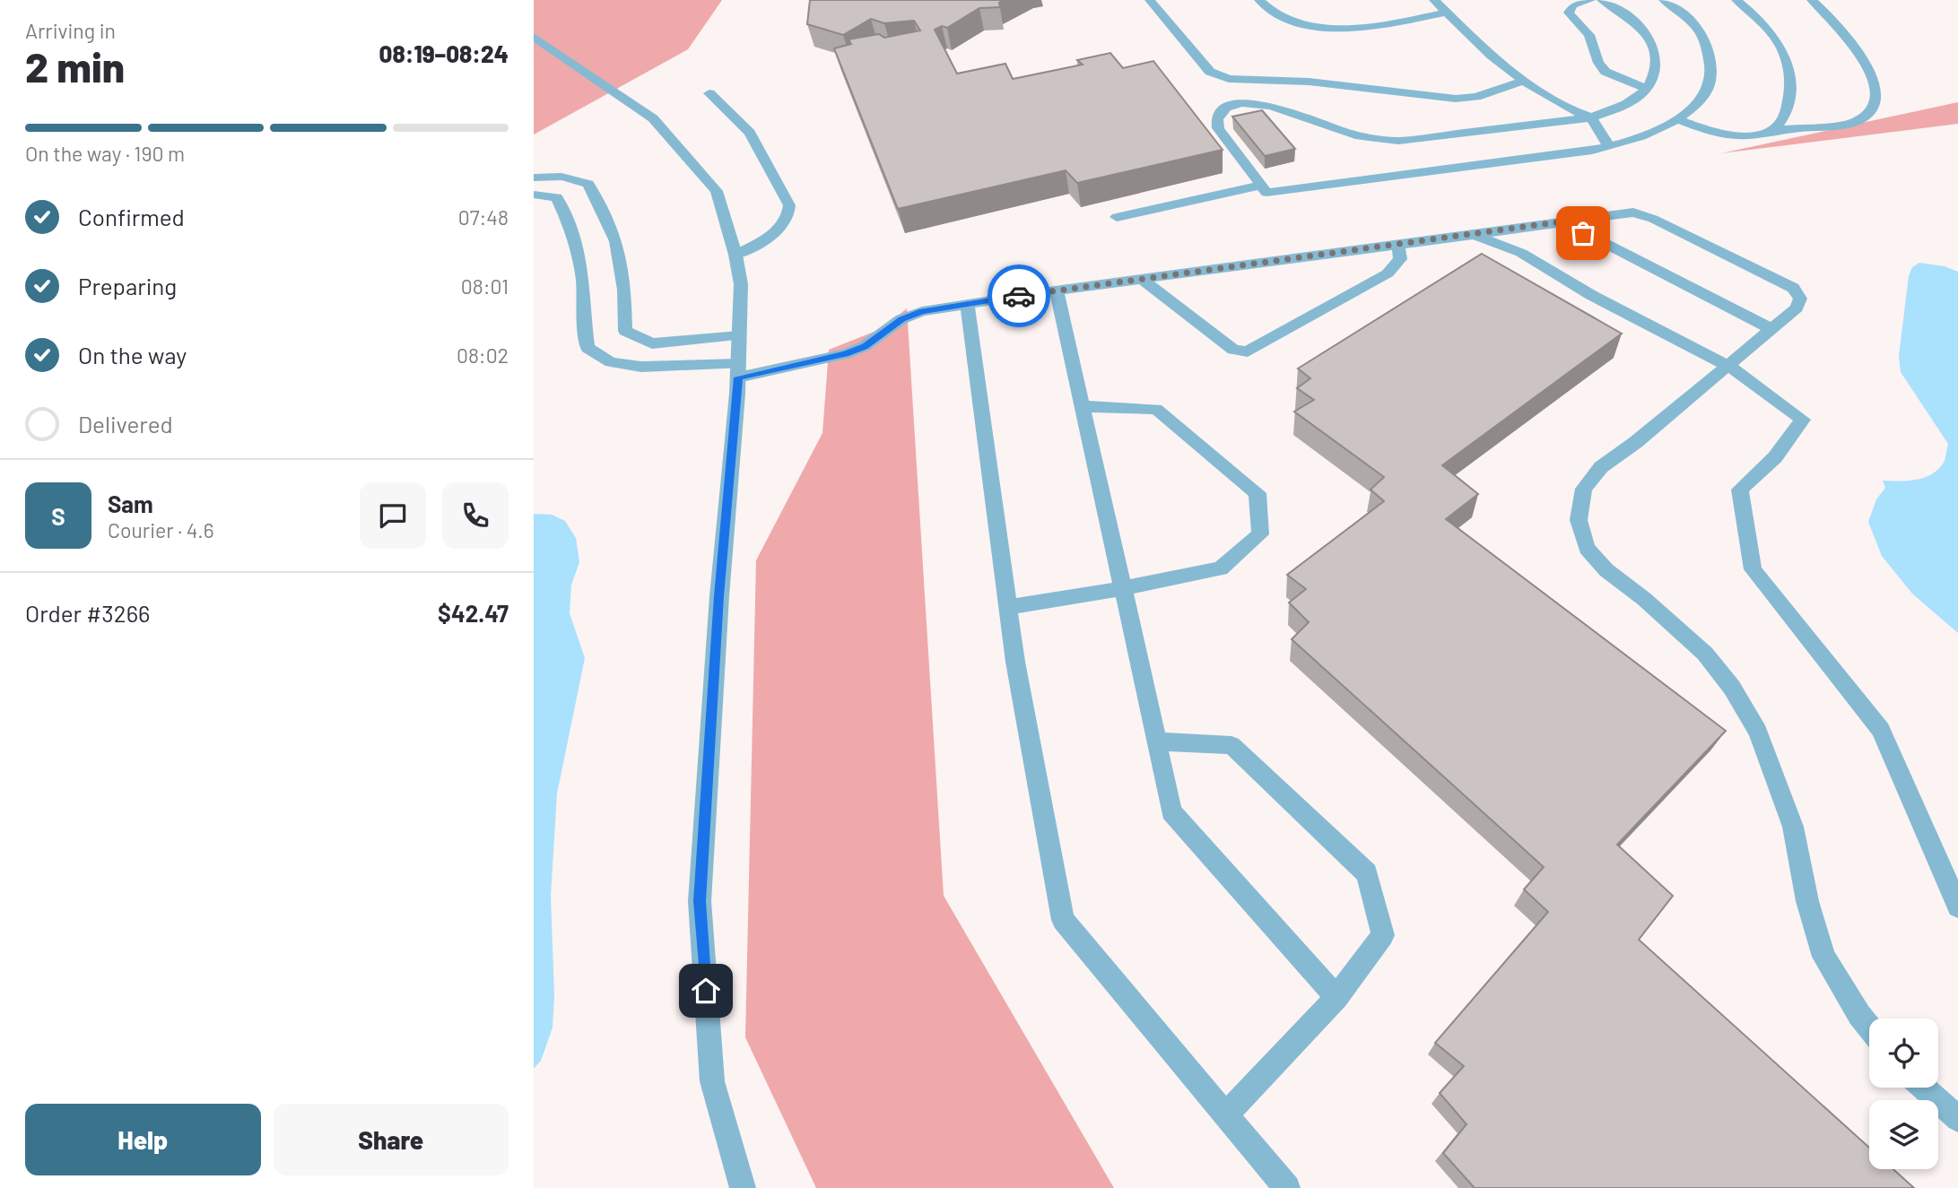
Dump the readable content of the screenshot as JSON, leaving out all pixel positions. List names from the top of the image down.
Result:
{
  "page": {
    "heading": ["2 min", "Arriving in", "08:19–08:24"],
    "panel": [
      "Sam",
      "Courier · 4.6",
      "Order #3266",
      "$42.47"
    ],
    "bar": "On the way · 190 m",
    "list": [
      ["Confirmed", "07:48"],
      ["Preparing", "08:01"],
      ["On the way", "08:02"],
      "Delivered"
    ],
    "round": "S",
    "buttons": ["Help", "Share"]
  }
}
